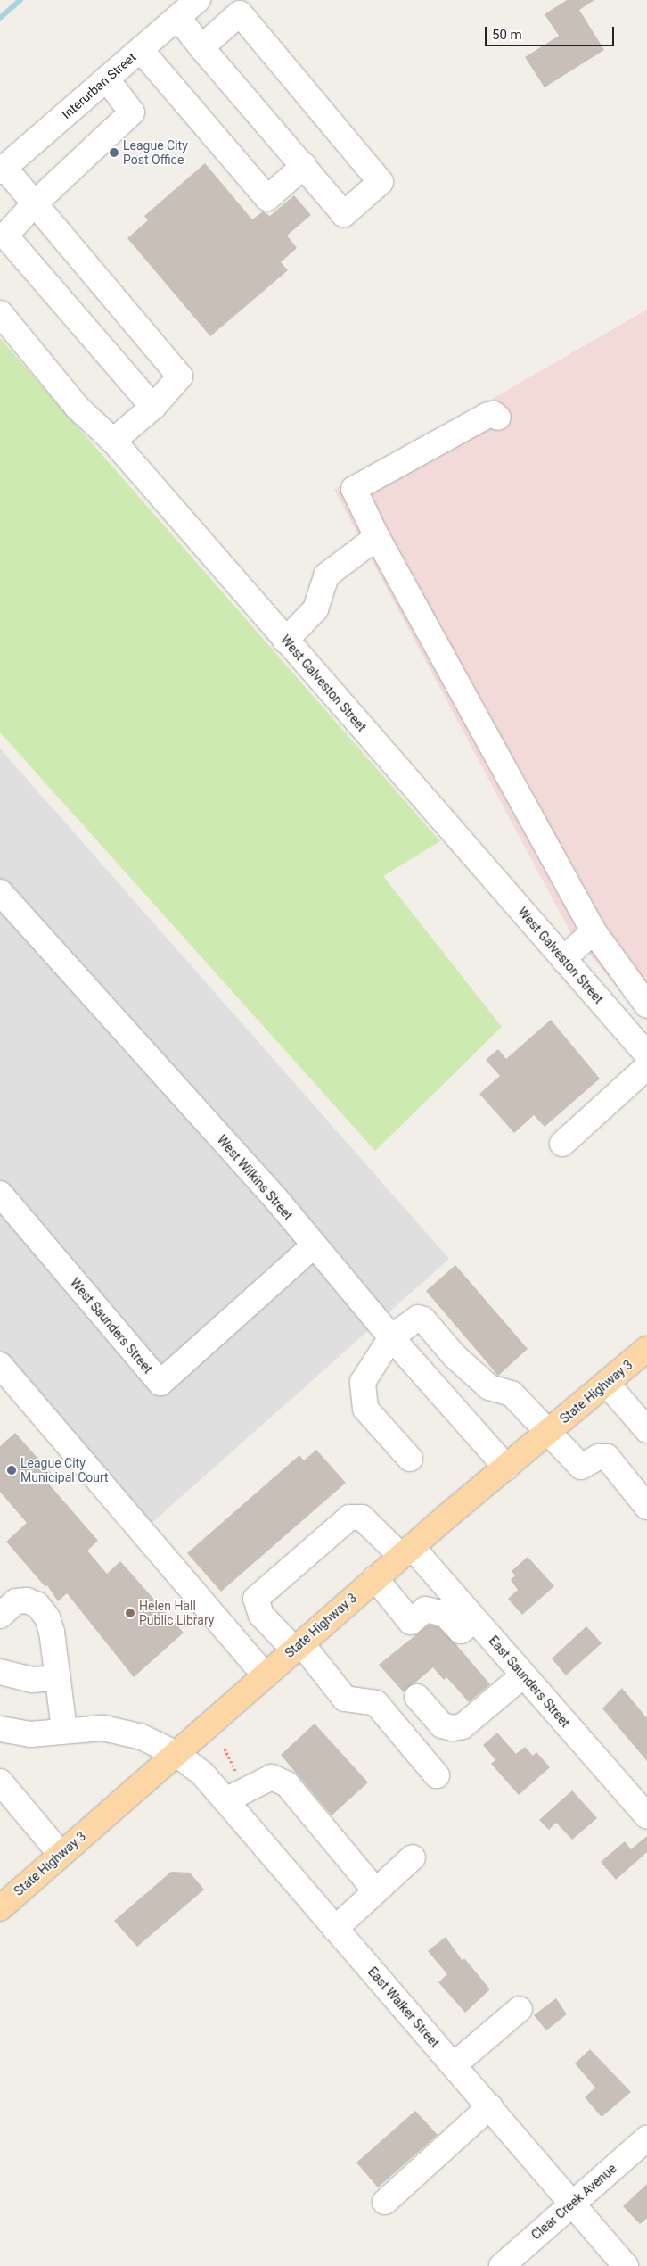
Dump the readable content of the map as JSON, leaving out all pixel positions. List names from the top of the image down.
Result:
{
  "streets": {
    "main road": ["State Highway 3"],
    "street": [
      "Interurban Street",
      "West Galveston Street",
      "West Wilkins Street",
      "West Saunders Street",
      "East Saunders Street",
      "East Walker Street",
      "Clear Creek Avenue"
    ]
  },
  "crossings": [
    ["West Wilkins Street", "West Saunders Street"],
    ["West Wilkins Street", "State Highway 3"],
    ["State Highway 3", "East Saunders Street"],
    ["State Highway 3", "East Walker Street"],
    ["East Walker Street", "Clear Creek Avenue"]
  ],
  "places": ["League City Post Office", "League City Municipal Court", "Helen Hall Public Library"],
  "scale_bar": "50 m"
}
